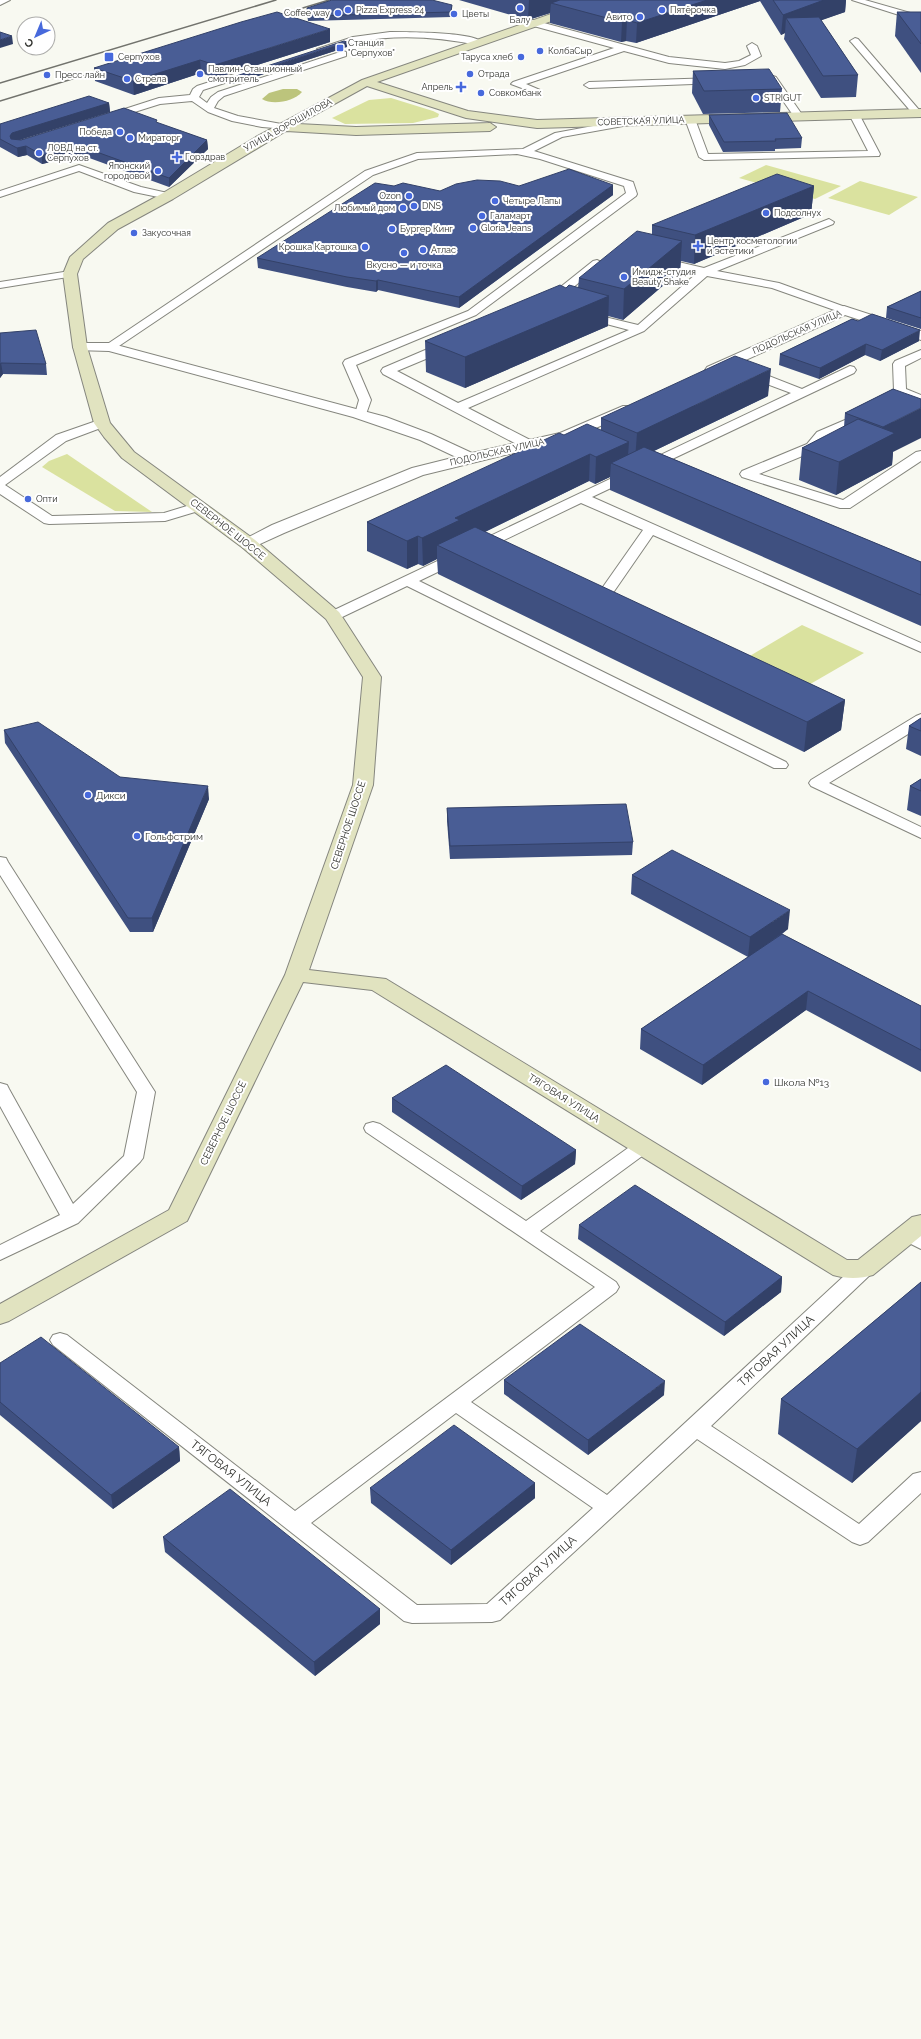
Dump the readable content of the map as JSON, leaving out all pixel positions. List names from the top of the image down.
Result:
{
  "streets": {
    "main road": [
      "СОВЕТСКАЯ УЛИЦА",
      "УЛИЦА ВОРОШИЛОВА",
      "СЕВЕРНОЕ ШОССЕ",
      "ТЯГОВАЯ УЛИЦА"
    ],
    "street": ["ПОДОЛЬСКАЯ УЛИЦА"]
  },
  "crossings": [
    ["СОВЕТСКАЯ УЛИЦА", "УЛИЦА ВОРОШИЛОВА"],
    ["УЛИЦА ВОРОШИЛОВА", "СЕВЕРНОЕ ШОССЕ"],
    ["ПОДОЛЬСКАЯ УЛИЦА", "СЕВЕРНОЕ ШОССЕ"],
    ["СЕВЕРНОЕ ШОССЕ", "ТЯГОВАЯ УЛИЦА"]
  ],
  "places": {
    "other": [
      "Балу",
      "Pizza Express 24",
      "Пятёрочка",
      "Coffee way",
      "Цветы",
      "Авито",
      "КолбаСыр",
      "Таруса хлеб",
      "Павлин-Станционный смотритель",
      "Отрада",
      "Пресс лайн",
      "Стрела",
      "Совкомбанк",
      "STRIGUT",
      "Победа",
      "Мираторг",
      "ЛОВД на ст. Серпухов",
      "Японский городовой",
      "Ozon",
      "Четыре Лапы",
      "DNS",
      "Любимый дом",
      "Подсолнух",
      "Галамарт",
      "Gloria Jeans",
      "Бургер Кинг",
      "Закусочная",
      "Крошка Картошка",
      "Атлас",
      "Вкусно — и точка",
      "Имидж-студия Beauty Shake",
      "Опти",
      "Дикси",
      "Гольфстрим",
      "Школа №13"
    ],
    "transit": ["Станция \"Серпухов\"", "Серпухов"],
    "health": ["Апрель", "Горздрав", "Центр косметологии и эстетики"]
  },
  "north": "bottom left"
}
